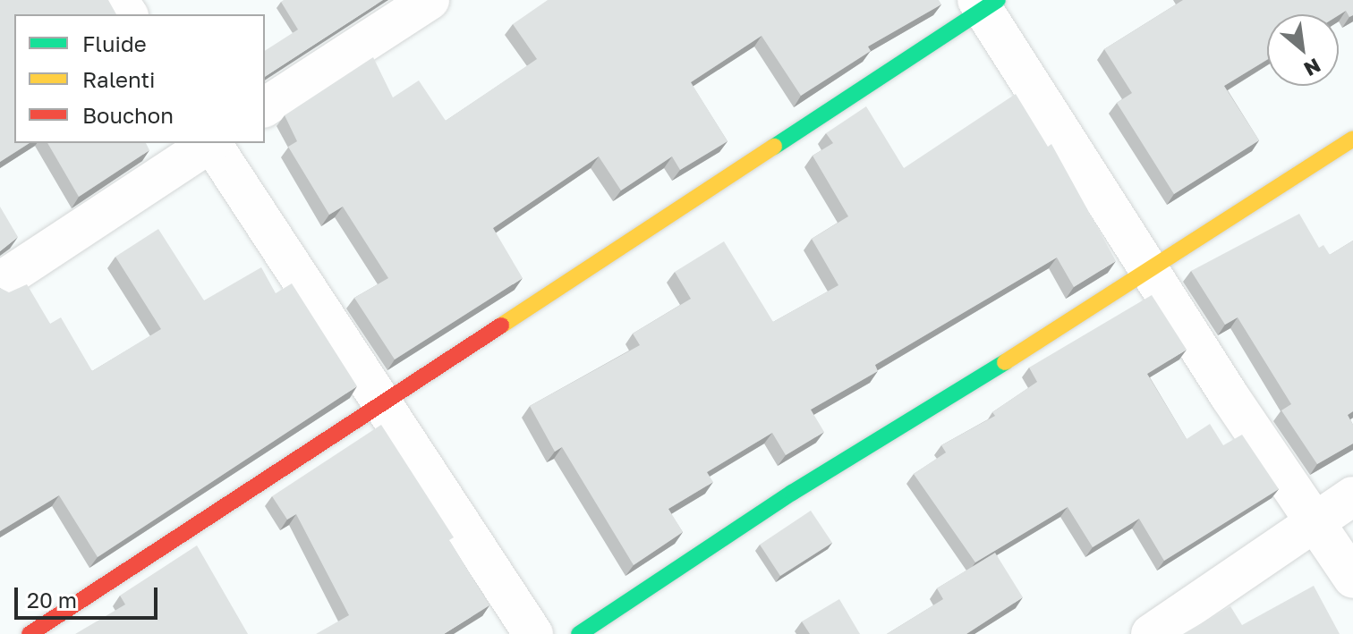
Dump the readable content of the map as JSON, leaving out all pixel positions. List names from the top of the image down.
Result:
{
  "legend": ["Fluide", "Ralenti", "Bouchon"],
  "scale_bar": "20 m",
  "north": "bottom right"
}
